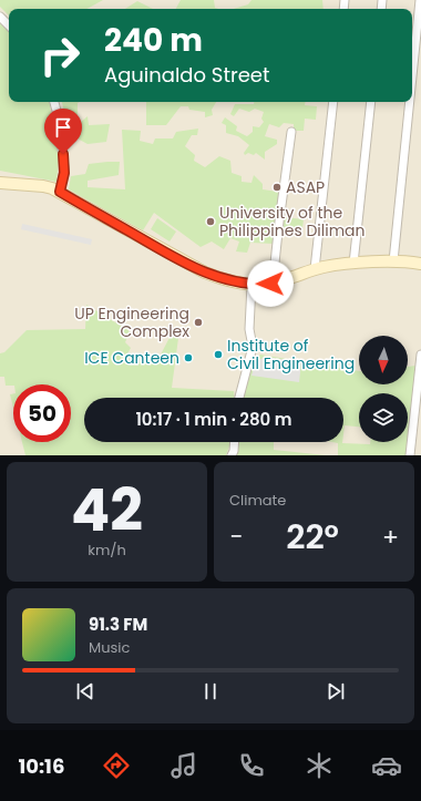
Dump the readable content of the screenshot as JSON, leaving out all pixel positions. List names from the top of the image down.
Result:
{
  "places": [
    "ASAP",
    "University of the Philippines Diliman",
    "UP Engineering Complex",
    "Institute of Civil Engineering",
    "ICE Canteen"
  ],
  "north": "bottom",
  "page": {
    "turn": ["240 m", "Aguinaldo Street"],
    "limit": "50",
    "trip": "10:17 · 1 min · 280 m",
    "tile": [
      ["42", "km/h"],
      "Climate"
    ],
    "heat": ["−", "22°", "+"],
    "song": ["91.3 FM", "Music"],
    "tabs": "10:16"
  }
}
